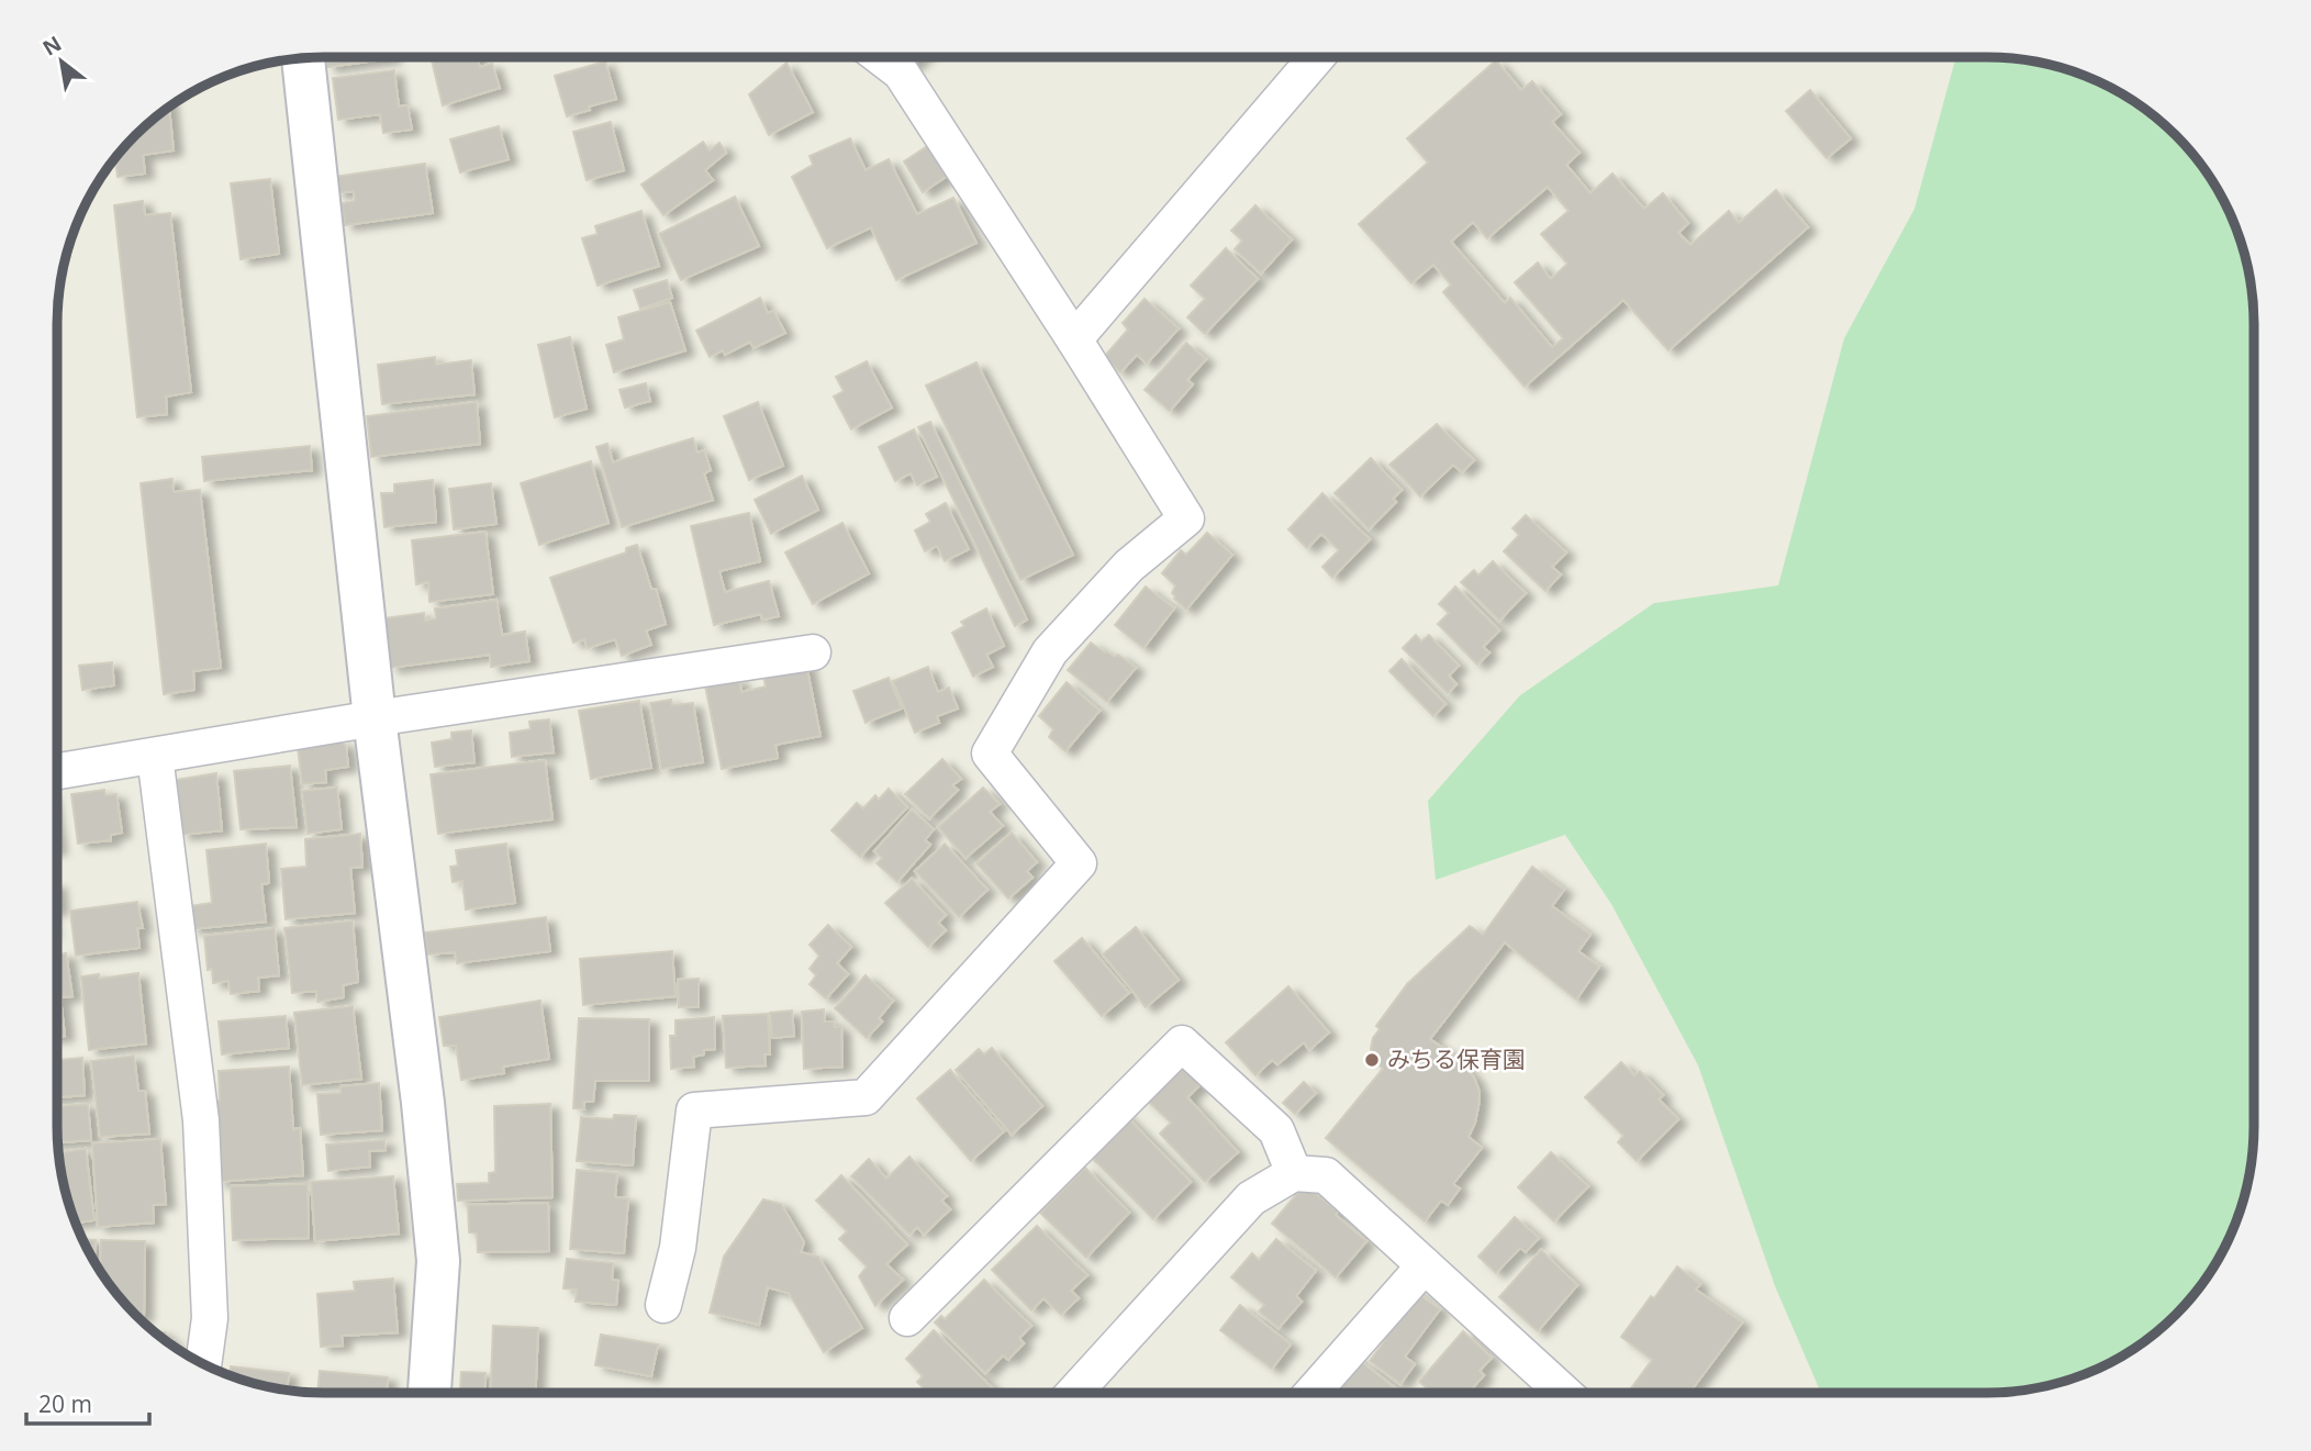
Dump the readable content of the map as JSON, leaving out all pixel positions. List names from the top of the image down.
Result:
{
  "places": ["みちる保育園"],
  "scale_bar": "20 m",
  "north": "top left"
}
